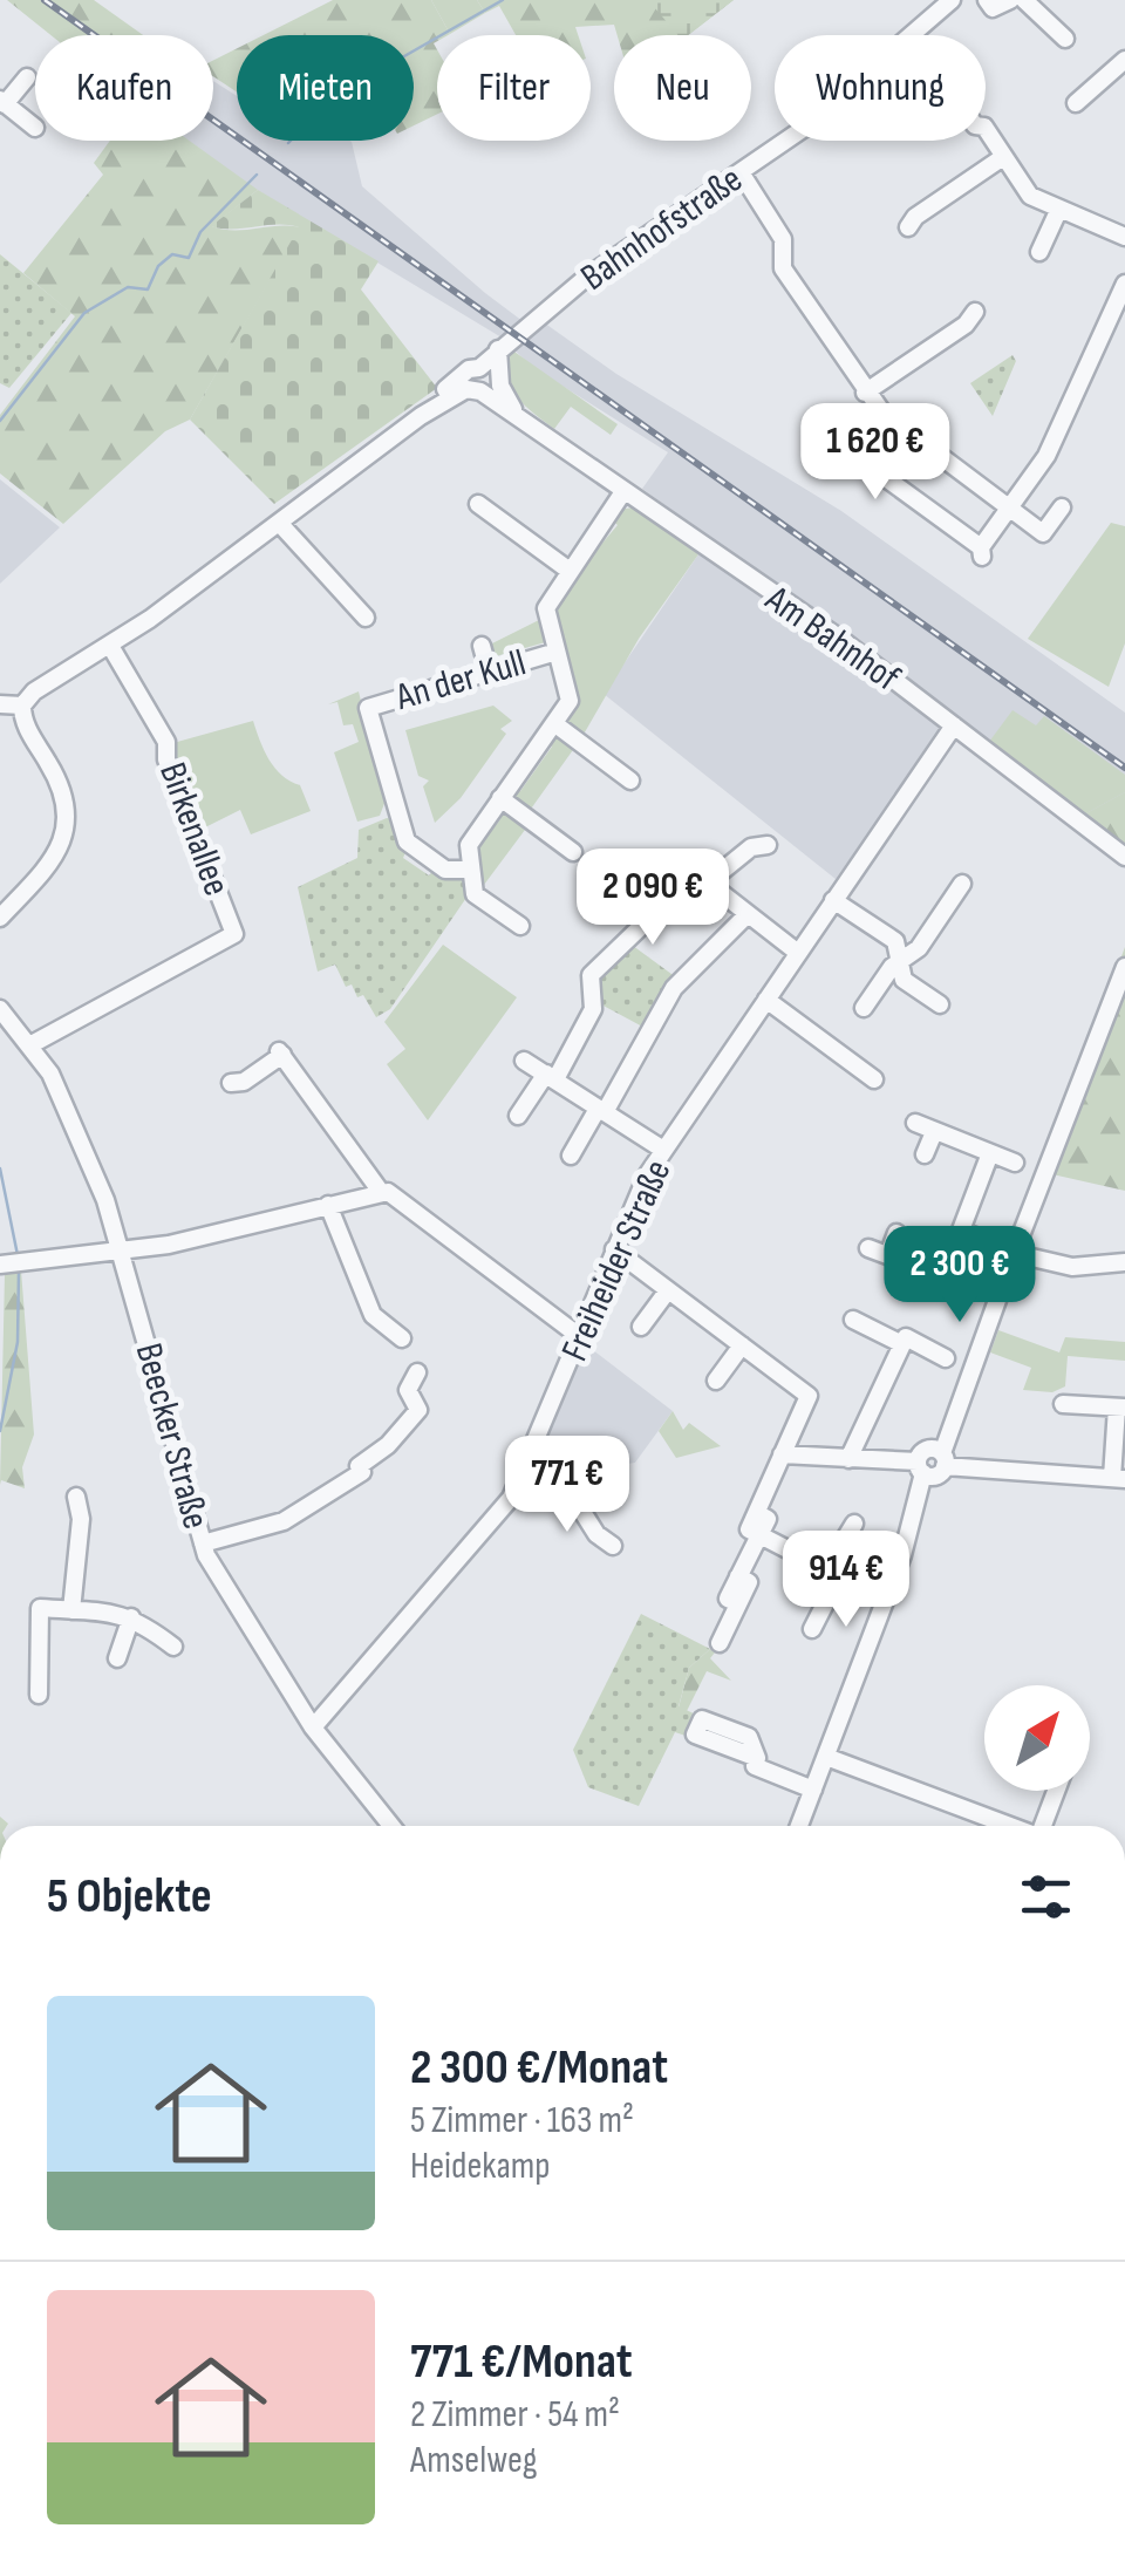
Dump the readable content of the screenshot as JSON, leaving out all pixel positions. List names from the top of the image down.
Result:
{
  "streets": {
    "street": [
      "Bahnhofstraße",
      "Am Bahnhof",
      "An der Kull",
      "Birkenallee",
      "Freiheider Straße",
      "Beecker Straße"
    ]
  },
  "crossings": [
    ["Bahnhofstraße", "Am Bahnhof"],
    ["Bahnhofstraße", "Birkenallee"],
    ["Am Bahnhof", "An der Kull"],
    ["Am Bahnhof", "Freiheider Straße"],
    ["Birkenallee", "Beecker Straße"],
    ["Freiheider Straße", "Beecker Straße"]
  ],
  "north": "top right",
  "page": {
    "chip": [
      "Kaufen",
      "Mieten",
      "Filter",
      "Neu",
      "Wohnung"
    ],
    "price": [
      "1 620 €",
      "2 090 €",
      "2 300 €",
      "771 €",
      "914 €"
    ],
    "heading": "5 Objekte",
    "list": [
      {
        "name": "2 300 €/Monat",
        "note": "5 Zimmer · 163 m² · Heidekamp"
      },
      {
        "name": "771 €/Monat",
        "note": "2 Zimmer · 54 m² · Amselweg"
      }
    ]
  }
}
